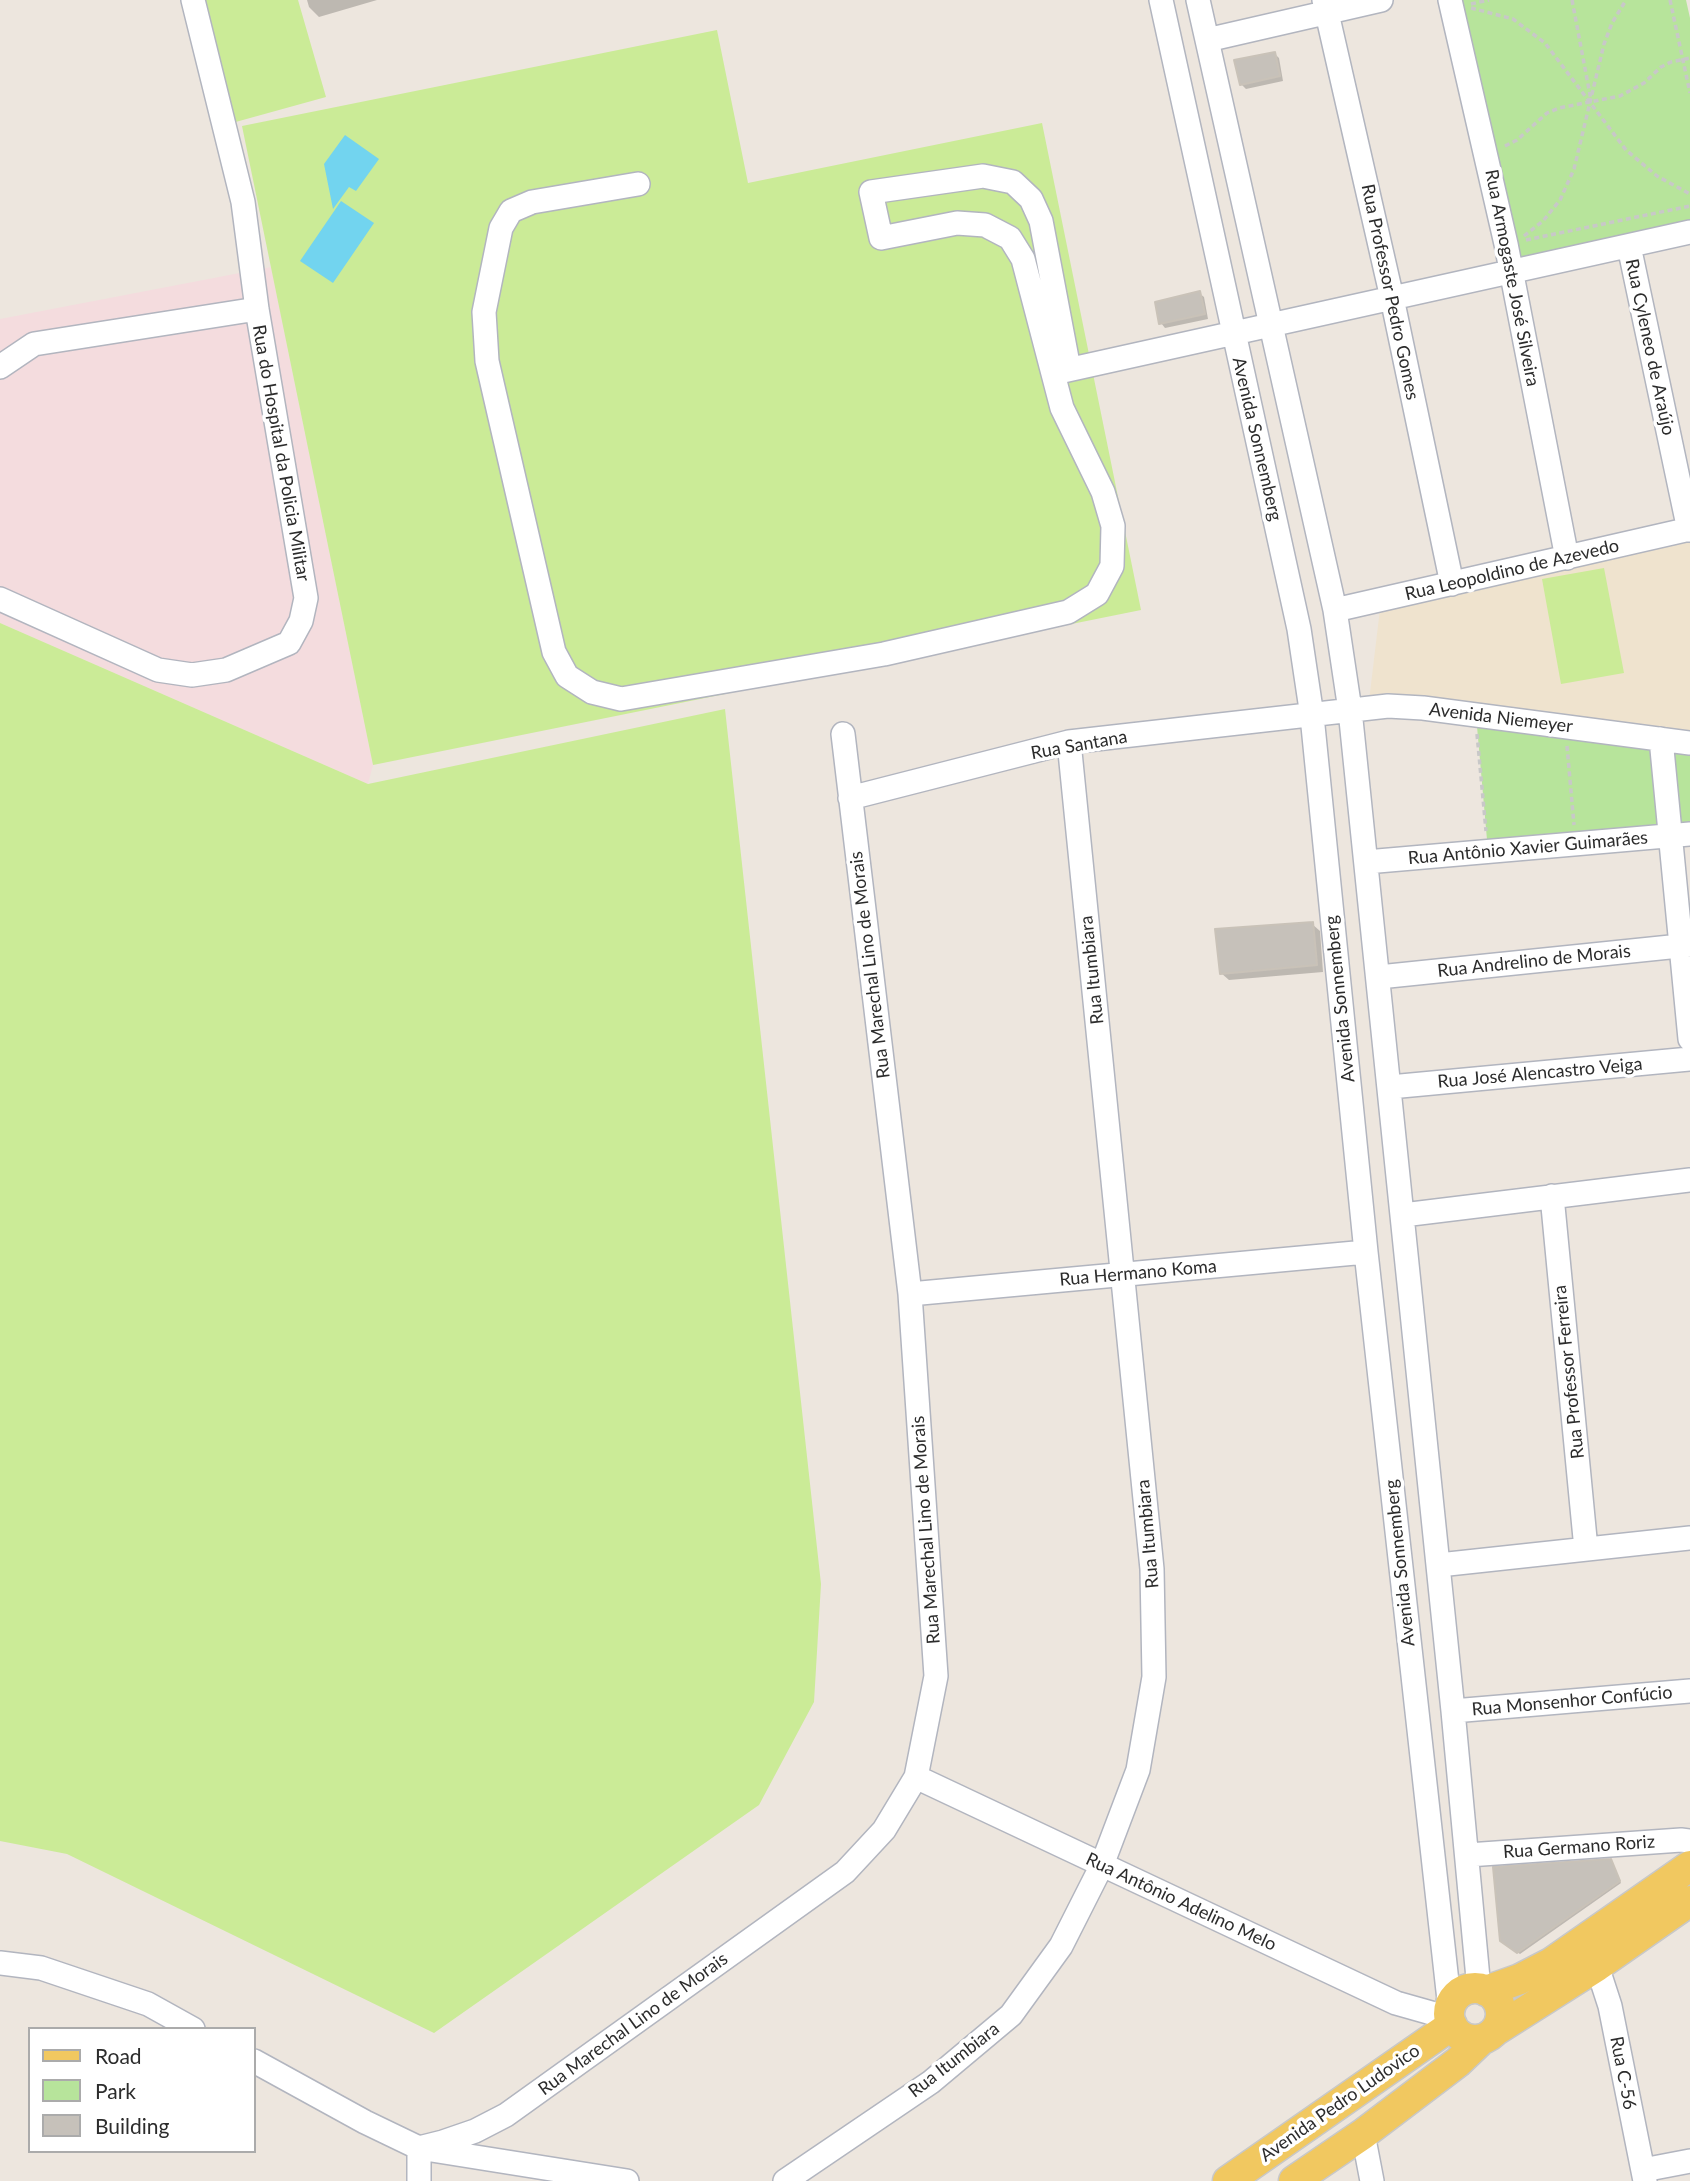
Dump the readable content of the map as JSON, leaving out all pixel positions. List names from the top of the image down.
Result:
{
  "streets": {
    "main road": ["Avenida Pedro Ludovico"],
    "street": [
      "Rua Armogaste José Silveira",
      "Rua Professor Pedro Gomes",
      "Rua Cyleneo de Araújo",
      "Avenida Sonnemberg",
      "Rua do Hospital da Policia Militar",
      "Rua Leopoldino de Azevedo",
      "Avenida Niemeyer",
      "Rua Santana",
      "Rua Antônio Xavier Guimarães",
      "Rua Andrelino de Morais",
      "Rua Marechal Lino de Morais",
      "Rua Itumbiara",
      "Rua José Alencastro Veiga",
      "Rua Hermano Koma",
      "Rua Professor Ferreira",
      "Rua Monsenhor Confúcio",
      "Rua Germano Roriz",
      "Rua Antônio Adelino Melo",
      "Rua C-56"
    ]
  },
  "crossings": [
    ["Rua Armogaste José Silveira", "Rua Leopoldino de Azevedo"],
    ["Rua Professor Pedro Gomes", "Rua Leopoldino de Azevedo"],
    ["Rua Cyleneo de Araújo", "Rua Leopoldino de Azevedo"],
    ["Avenida Sonnemberg", "Avenida Niemeyer"],
    ["Avenida Sonnemberg", "Rua Santana"],
    ["Avenida Sonnemberg", "Rua Hermano Koma"],
    ["Avenida Sonnemberg", "Rua Antônio Adelino Melo"],
    ["Avenida Sonnemberg", "Avenida Pedro Ludovico"],
    ["Avenida Niemeyer", "Rua Santana"],
    ["Rua Santana", "Rua Marechal Lino de Morais"],
    ["Rua Santana", "Rua Itumbiara"],
    ["Rua Marechal Lino de Morais", "Rua Hermano Koma"],
    ["Rua Marechal Lino de Morais", "Rua Antônio Adelino Melo"],
    ["Rua Itumbiara", "Rua Hermano Koma"],
    ["Rua Itumbiara", "Rua Antônio Adelino Melo"],
    ["Rua Antônio Adelino Melo", "Avenida Pedro Ludovico"],
    ["Rua C-56", "Avenida Pedro Ludovico"]
  ],
  "legend": ["Road", "Park", "Building"]
}
